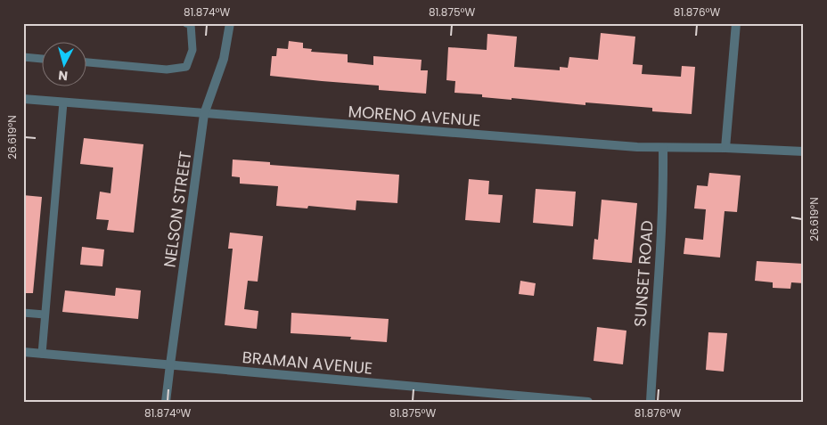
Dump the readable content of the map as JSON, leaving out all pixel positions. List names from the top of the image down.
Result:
{
  "streets": {
    "street": [
      "MORENO AVENUE",
      "NELSON STREET",
      "SUNSET ROAD",
      "BRAMAN AVENUE"
    ]
  },
  "crossings": [
    ["MORENO AVENUE", "NELSON STREET"],
    ["MORENO AVENUE", "SUNSET ROAD"],
    ["NELSON STREET", "BRAMAN AVENUE"]
  ],
  "north": "bottom",
  "coordinates": [
    "81.874°W",
    "81.875°W",
    "81.876°W",
    "26.619°N"
  ]
}
